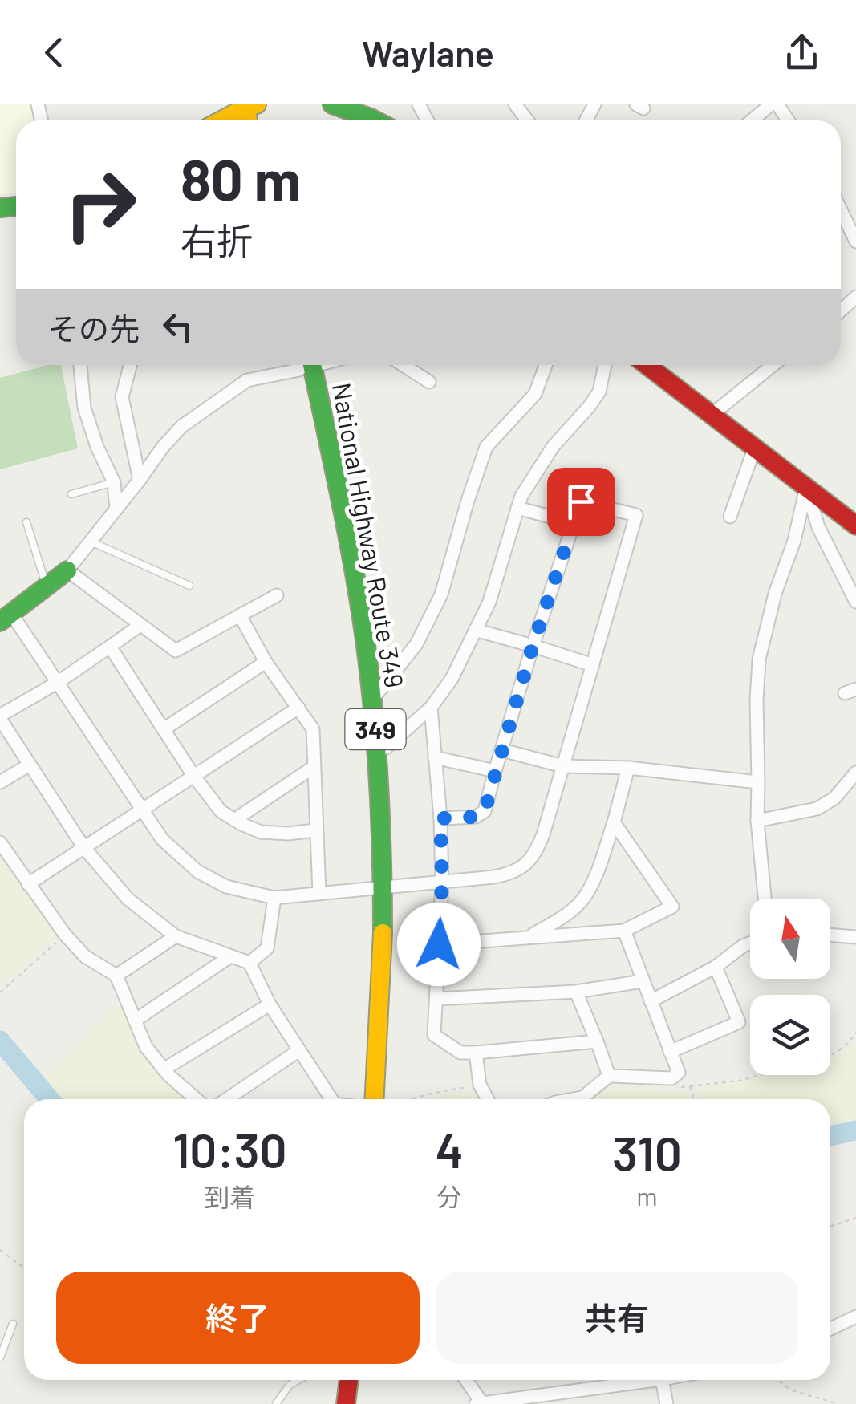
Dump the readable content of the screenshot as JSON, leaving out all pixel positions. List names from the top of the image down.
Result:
{
  "streets": {
    "main road": ["National Highway Route 349", "349"]
  },
  "north": "top",
  "page": {
    "header": "Waylane",
    "turn": ["80 m", "右折"],
    "then": "その先",
    "eta": [
      "10:30",
      "到着",
      "4",
      "分",
      "310",
      "m"
    ],
    "buttons": ["終了", "共有"]
  }
}
